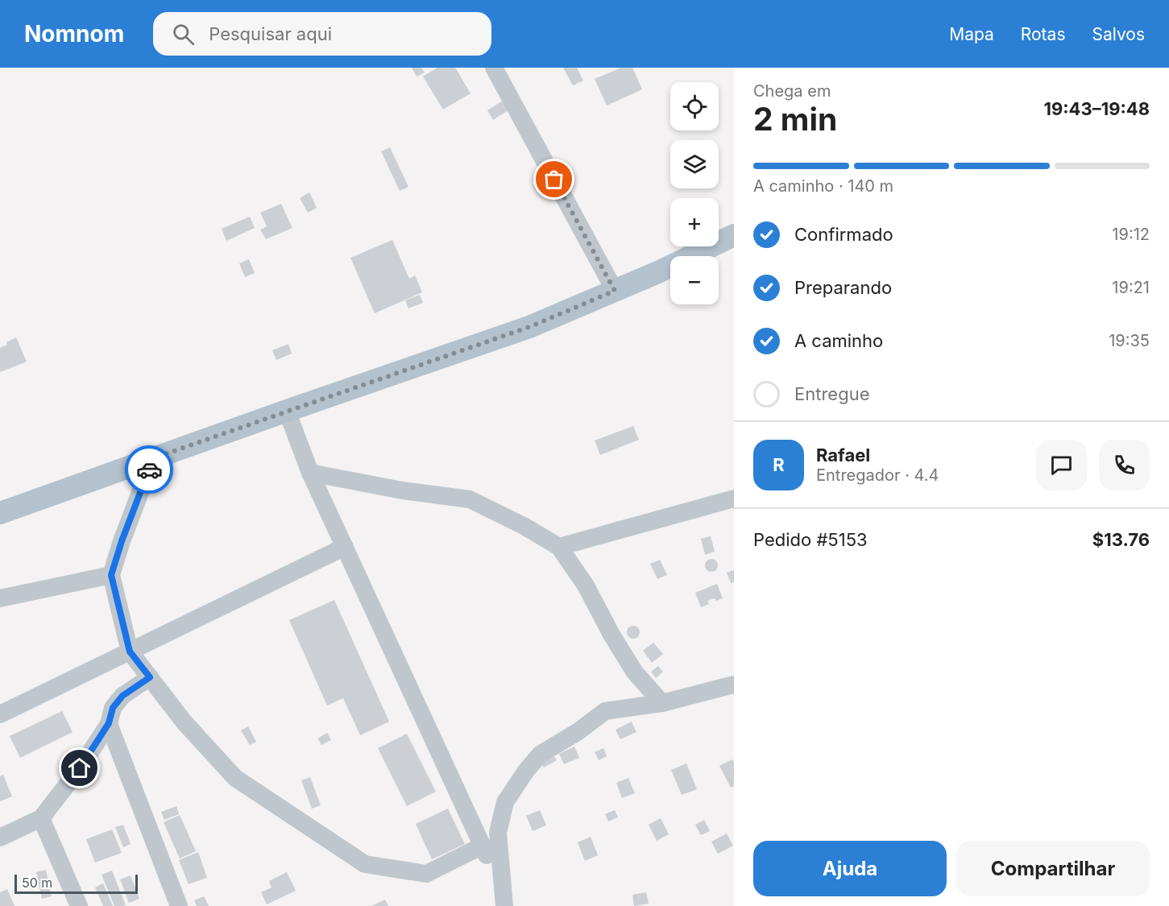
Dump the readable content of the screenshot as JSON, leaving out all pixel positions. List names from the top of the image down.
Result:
{
  "scale_bar": "50 m",
  "page": {
    "header": "Nomnom",
    "search": "Pesquisar aqui",
    "nav": ["Mapa", "Rotas", "Salvos"],
    "heading": ["2 min", "Chega em", "19:43–19:48"],
    "panel": [
      "Rafael",
      "Entregador · 4.4",
      "Pedido #5153",
      "$13.76"
    ],
    "map_buttons": ["+", "−"],
    "bar": "A caminho · 140 m",
    "list": [
      ["Confirmado", "19:12"],
      ["Preparando", "19:21"],
      ["A caminho", "19:35"],
      "Entregue"
    ],
    "round": "R",
    "buttons": ["Ajuda", "Compartilhar"],
    "scale": "50 m"
  }
}
